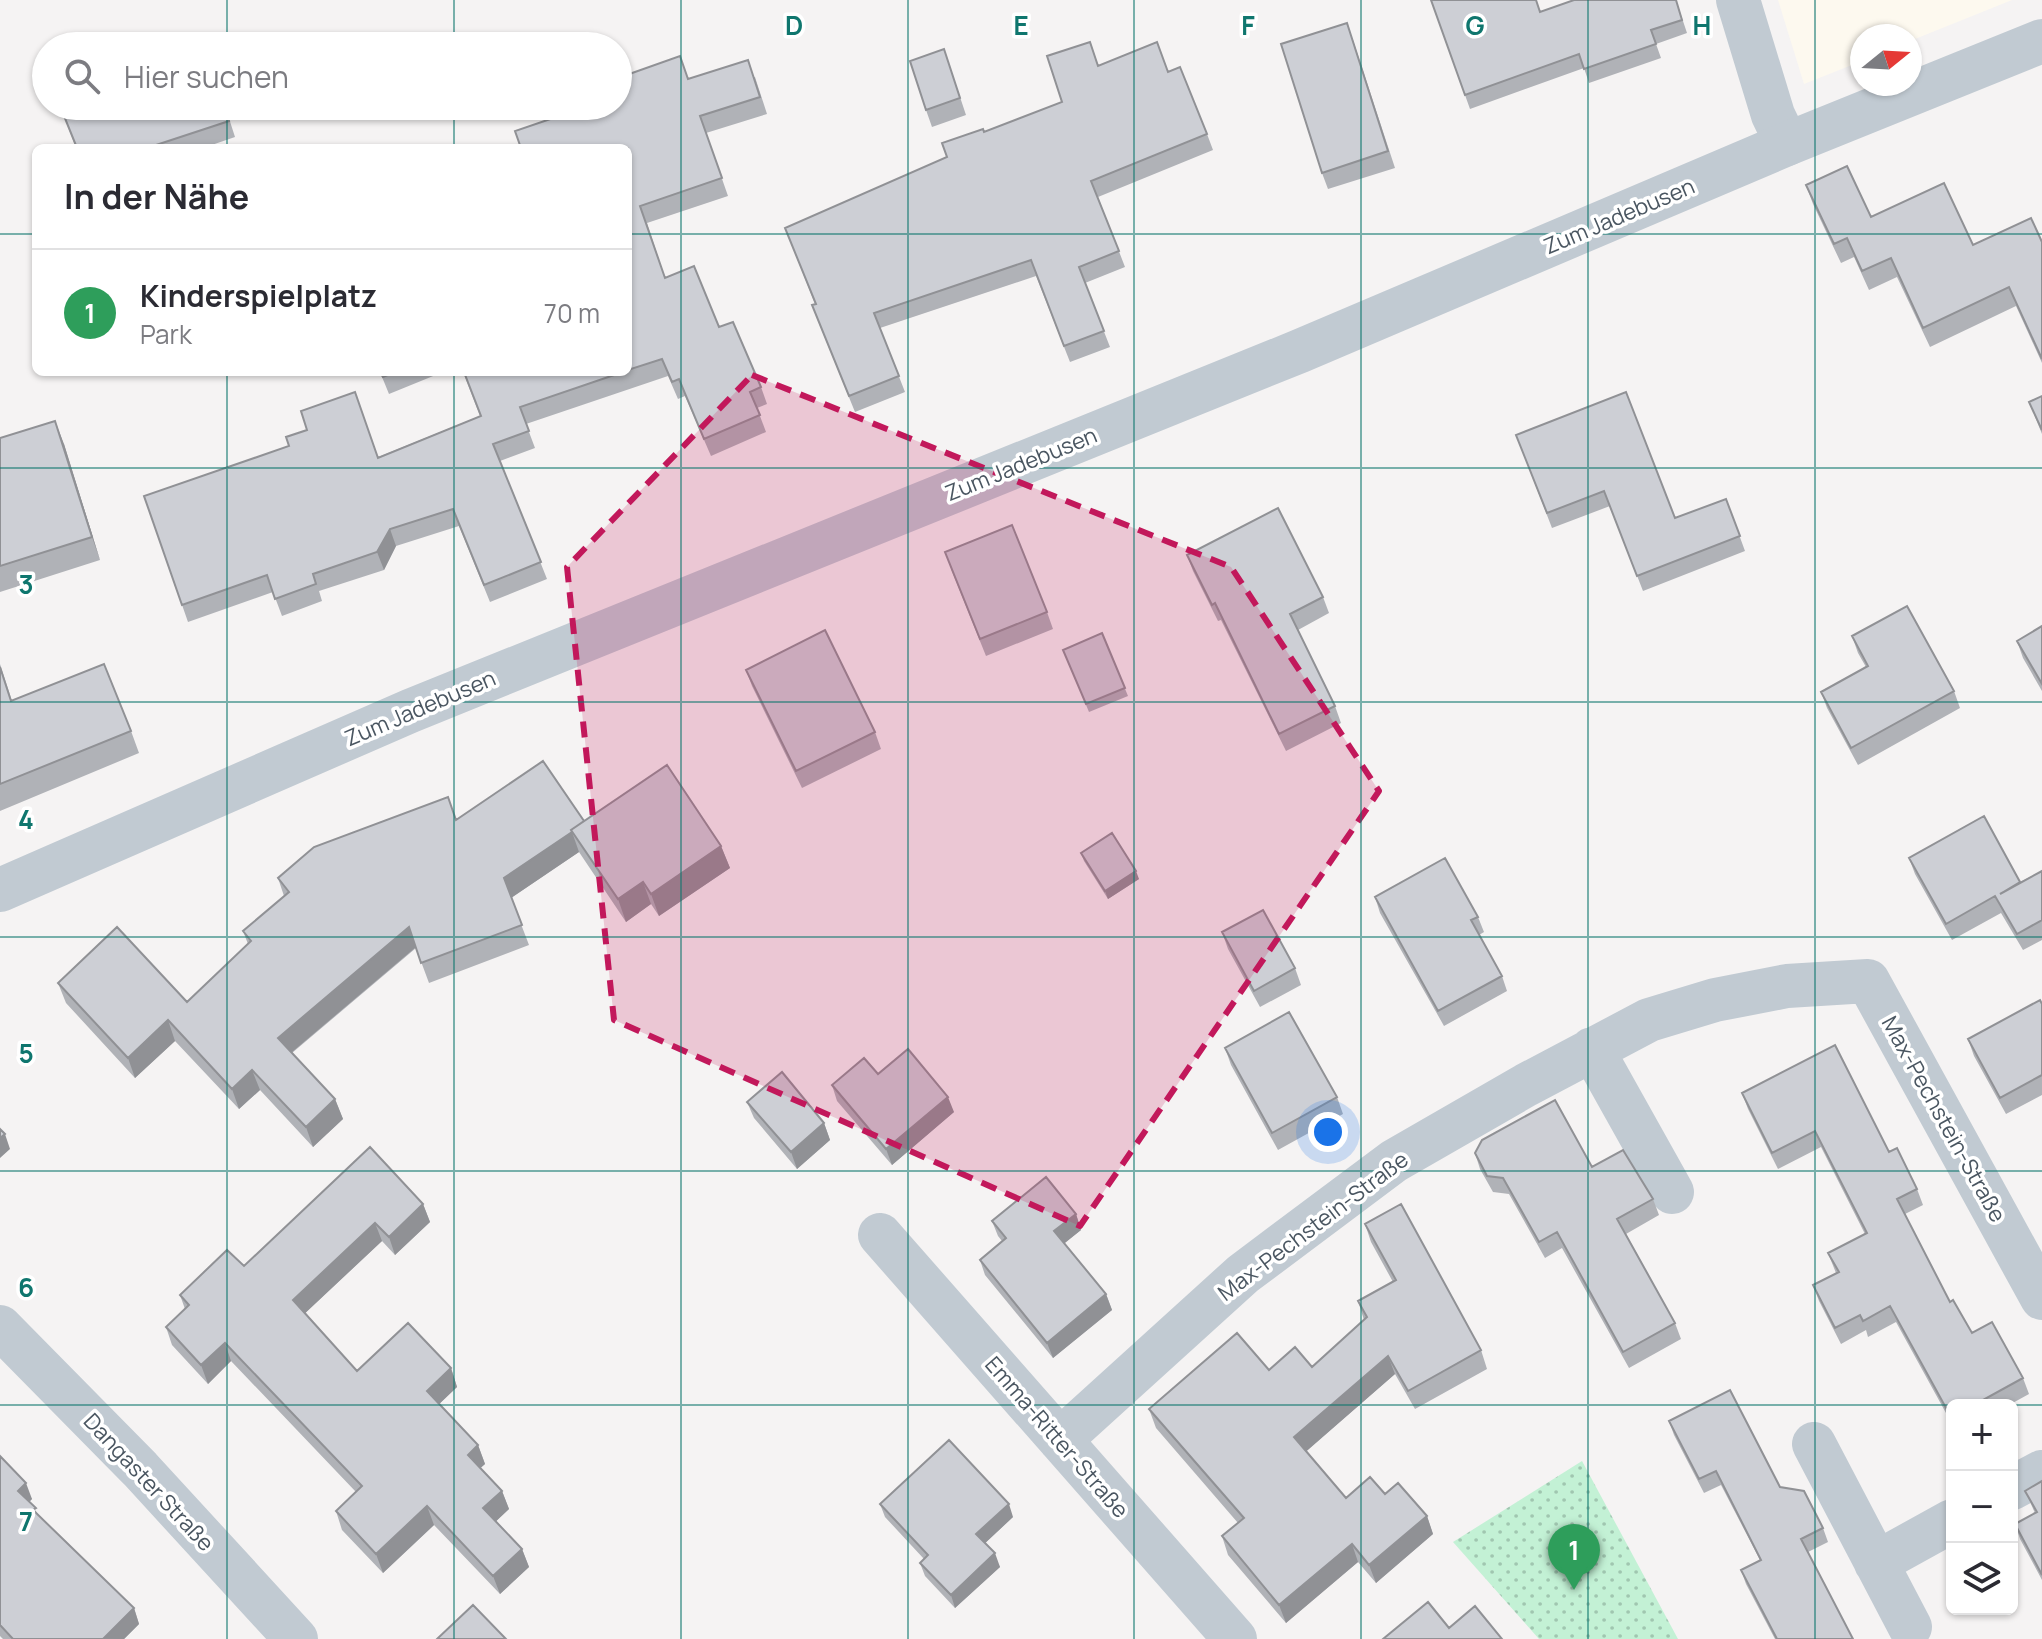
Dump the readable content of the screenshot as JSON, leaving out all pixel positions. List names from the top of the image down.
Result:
{
  "streets": {
    "street": [
      "Zum Jadebusen",
      "Max-Pechstein-Straße",
      "Emma-Ritter-Straße",
      "Dangaster Straße"
    ]
  },
  "crossings": [
    ["Max-Pechstein-Straße", "Emma-Ritter-Straße"]
  ],
  "north": "right",
  "page": {
    "search": "Hier suchen",
    "heading": "In der Nähe",
    "list": [
      {
        "mark": "1",
        "name": "Kinderspielplatz",
        "note": "Park",
        "value": "70 m"
      }
    ],
    "map_buttons": ["+", "−"],
    "pins": "1"
  },
  "grid": {
    "columns": [
      "D",
      "E",
      "F",
      "G",
      "H"
    ],
    "rows": [
      "3",
      "4",
      "5",
      "6",
      "7"
    ]
  }
}
